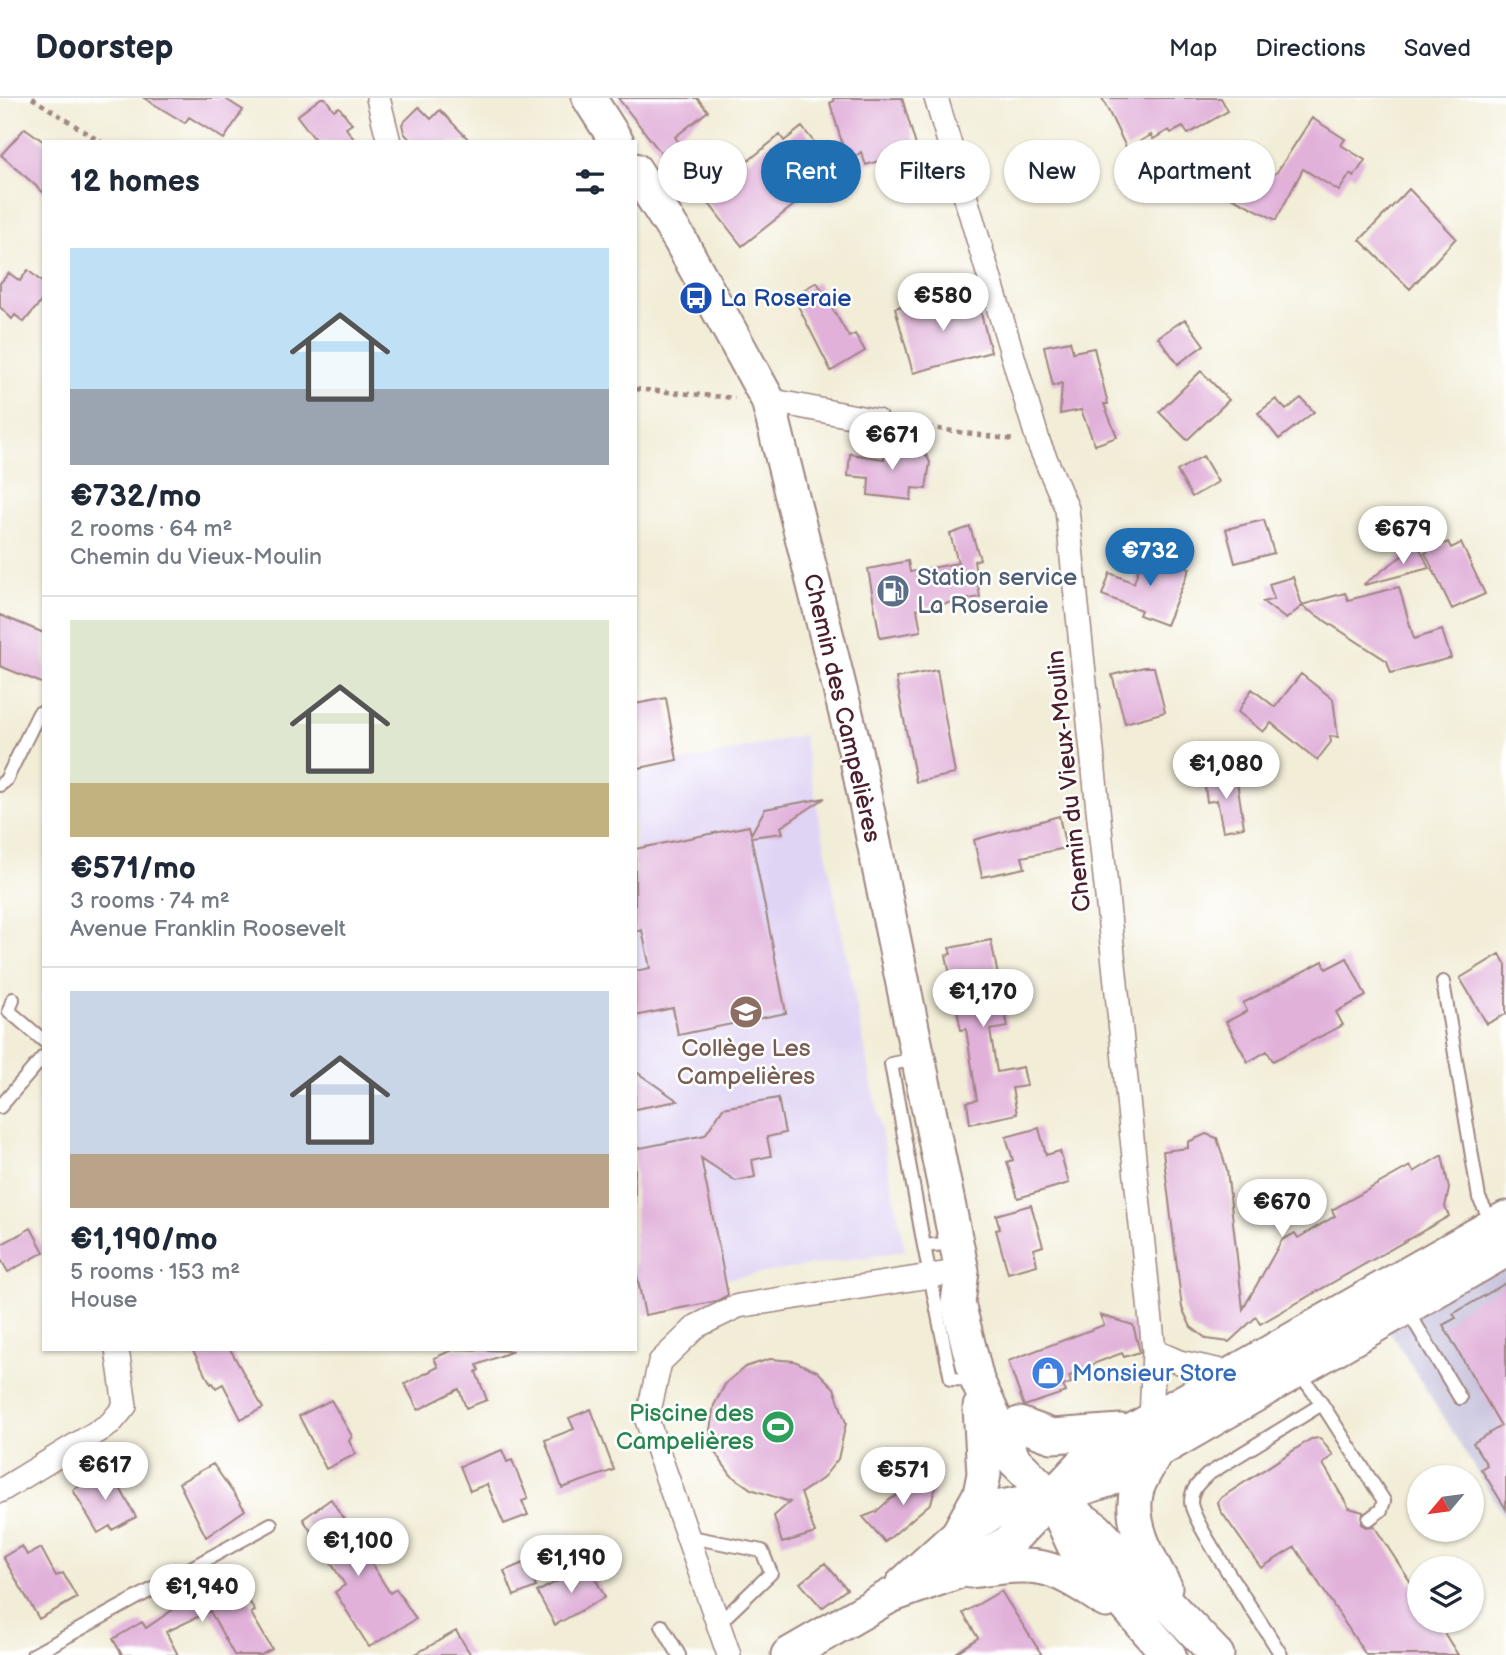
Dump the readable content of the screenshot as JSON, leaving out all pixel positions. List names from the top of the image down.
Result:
{
  "streets": {
    "main road": ["Chemin des Campelières"],
    "street": ["Chemin du Vieux-Moulin"]
  },
  "places": {
    "bus stop": ["La Roseraie"],
    "fuel station": ["Station service La Roseraie"],
    "school or university": ["Collège Les Campelières"],
    "shop": ["Monsieur Store"],
    "sports": ["Piscine des Campelières"]
  },
  "north": "bottom left",
  "page": {
    "header": "Doorstep",
    "nav": ["Map", "Directions", "Saved"],
    "chip": [
      "Buy",
      "Rent",
      "Filters",
      "New",
      "Apartment"
    ],
    "heading": "12 homes",
    "list": [
      {
        "name": "€732/mo",
        "note": "2 rooms · 64 m² · Chemin du Vieux-Moulin"
      },
      {
        "name": "€571/mo",
        "note": "3 rooms · 74 m² · Avenue Franklin Roosevelt"
      },
      {
        "name": "€1,190/mo",
        "note": "5 rooms · 153 m² · House"
      }
    ],
    "price": [
      "€580",
      "€671",
      "€679",
      "€732",
      "€1,080",
      "€1,170",
      "€670",
      "€617",
      "€571",
      "€1,100",
      "€1,190",
      "€1,940"
    ]
  }
}
